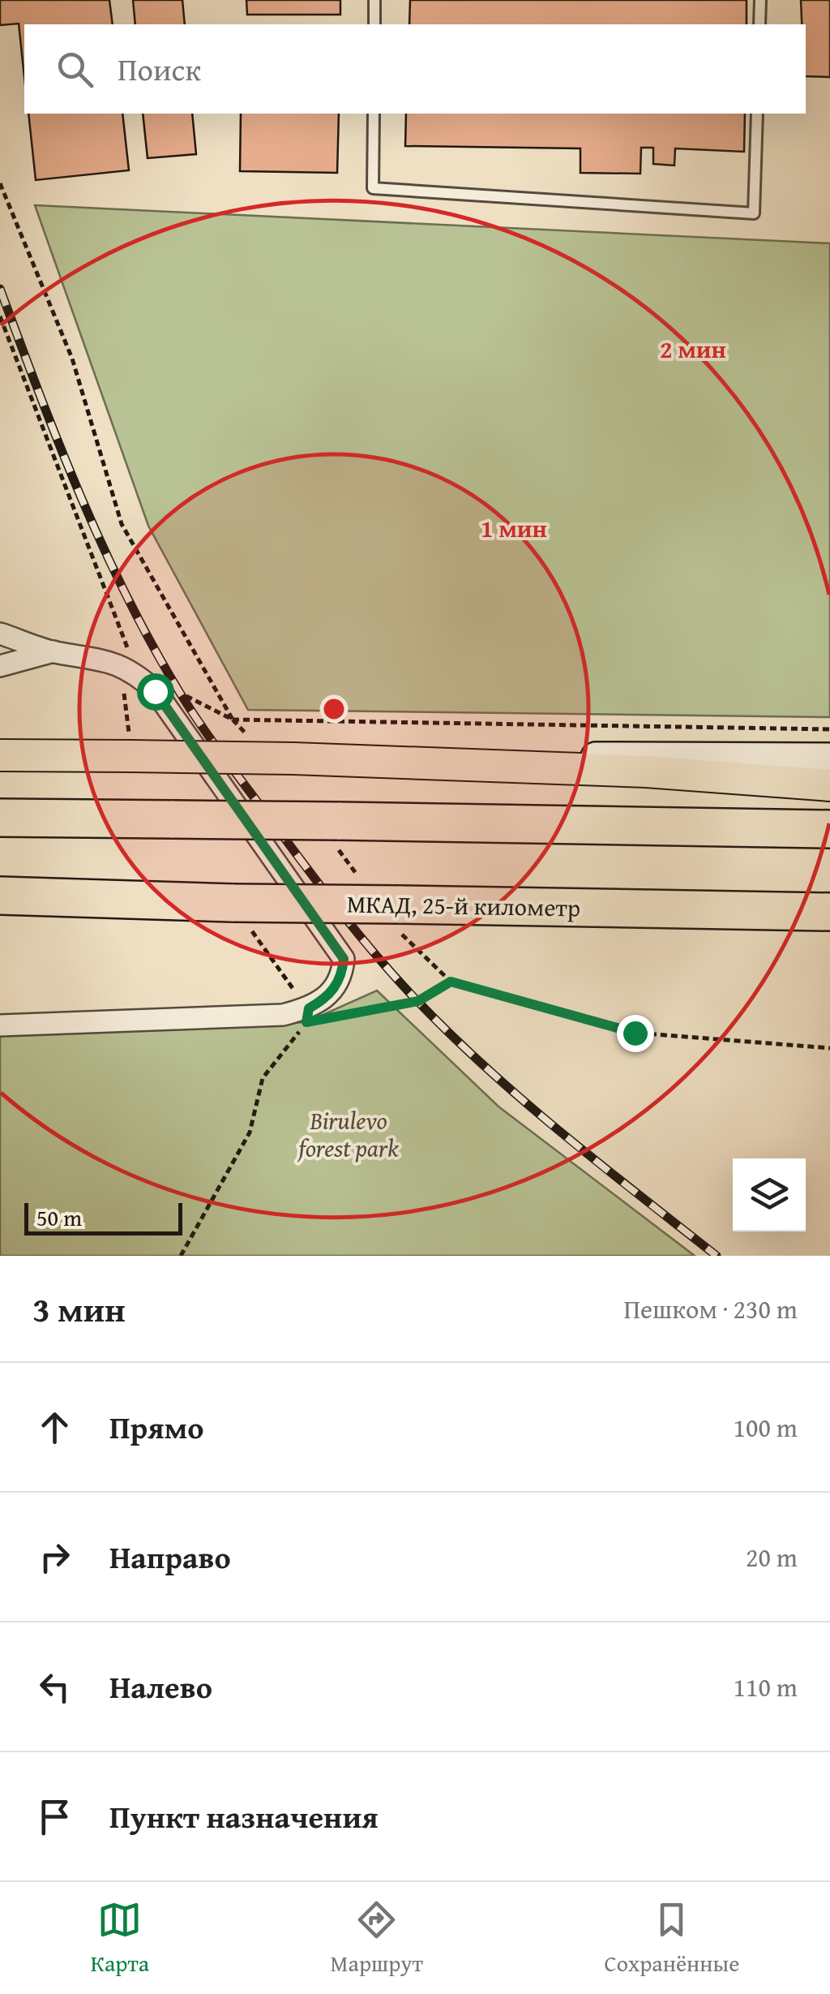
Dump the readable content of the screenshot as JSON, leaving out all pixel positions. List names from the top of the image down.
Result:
{
  "streets": {
    "highway": ["МКАД, 25-й километр"]
  },
  "parks": ["Birulevo forest park"],
  "scale_bar": "50 m",
  "page": {
    "search": "Поиск",
    "scale": "50 m",
    "heading": ["3 мин", "Пешком · 230 m"],
    "list": [
      ["Прямо", "100 m"],
      ["Направо", "20 m"],
      ["Налево", "110 m"],
      "Пункт назначения"
    ],
    "nav": ["Карта", "Маршрут", "Сохранённые"]
  },
  "rings": ["2 мин", "1 мин"]
}
